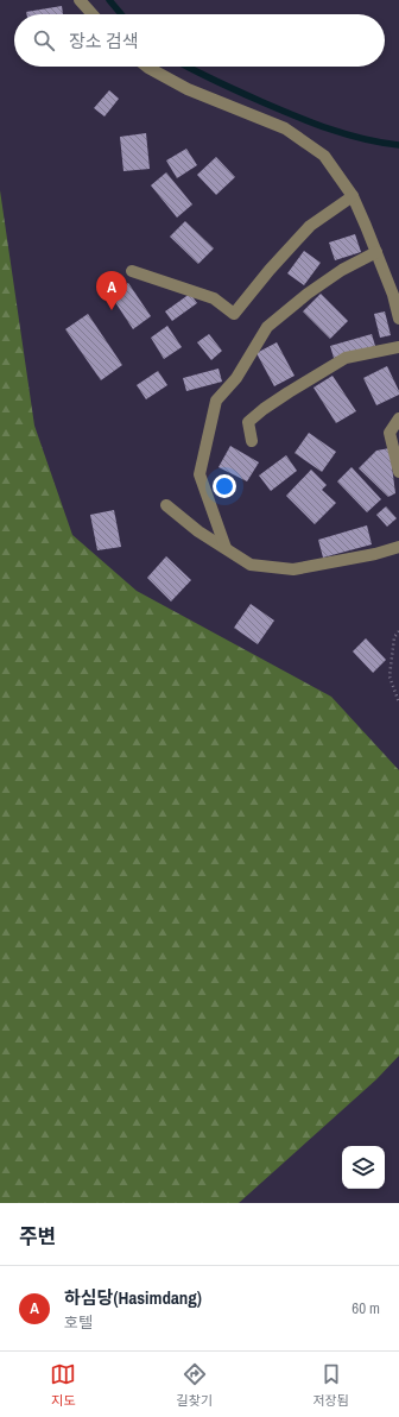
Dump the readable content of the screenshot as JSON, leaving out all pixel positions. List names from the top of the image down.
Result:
{
  "page": {
    "search": "장소 검색",
    "pins": "A",
    "heading": "주변",
    "list": [
      {
        "mark": "A",
        "name": "하심당(Hasimdang)",
        "note": "호텔",
        "value": "60 m"
      }
    ],
    "nav": ["지도", "길찾기", "저장됨"]
  }
}
